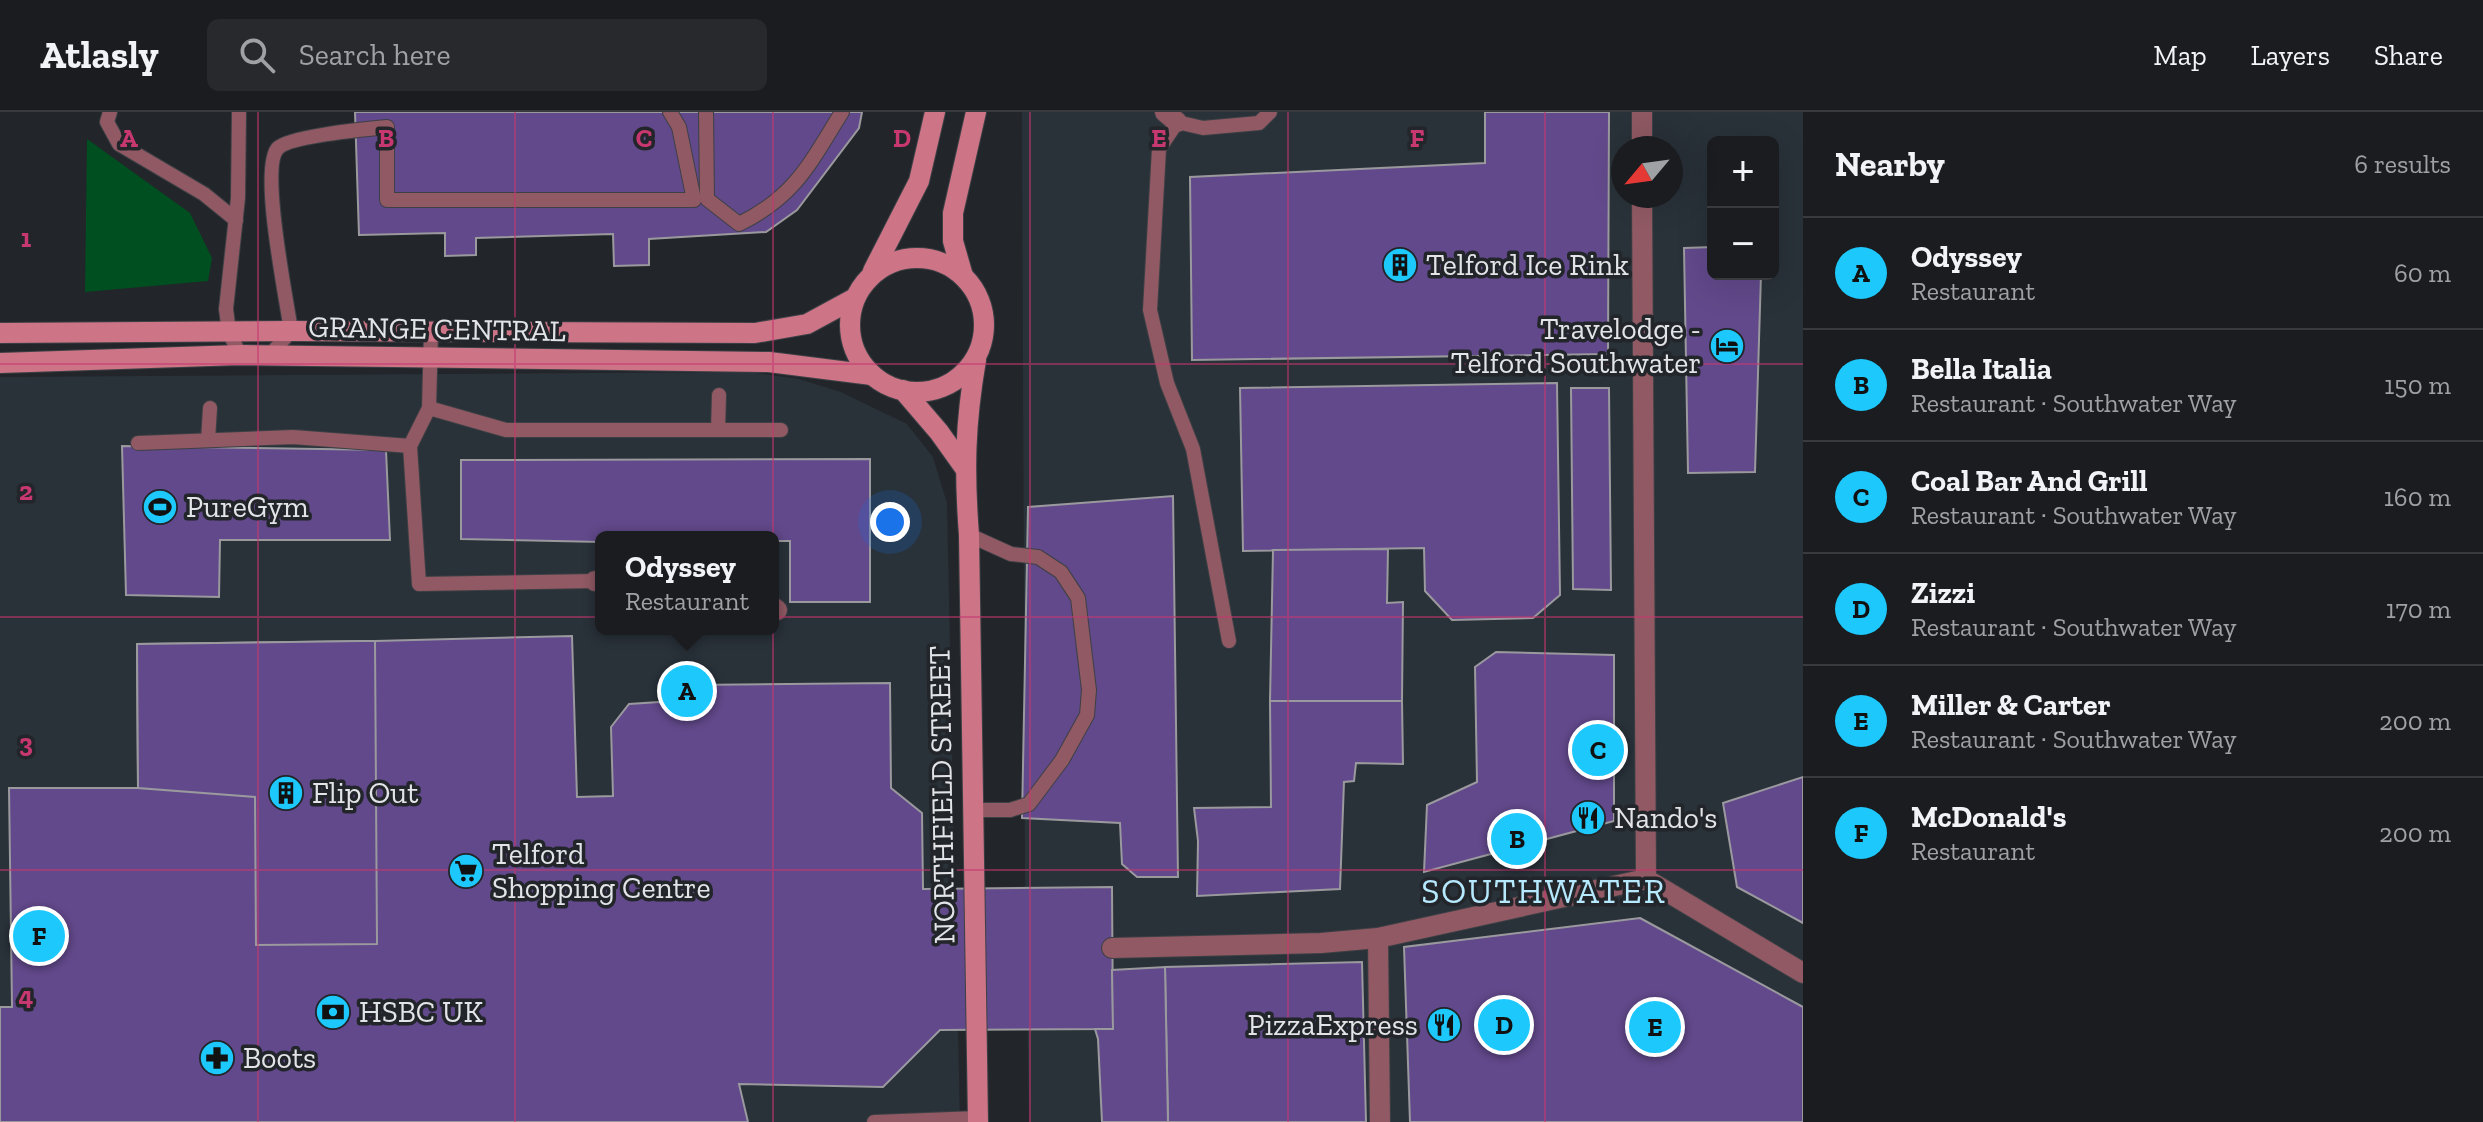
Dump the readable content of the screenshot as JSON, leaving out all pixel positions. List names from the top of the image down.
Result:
{
  "streets": {
    "street": ["GRANGE CENTRAL", "NORTHFIELD STREET"]
  },
  "crossings": [
    ["GRANGE CENTRAL", "NORTHFIELD STREET"]
  ],
  "districts": ["SOUTHWATER"],
  "places": {
    "building": ["Telford Ice Rink", "Flip Out"],
    "hotel": ["Travelodge - Telford Southwater"],
    "sports": ["PureGym"],
    "restaurant": ["Nando's", "PizzaExpress"],
    "supermarket": ["Telford Shopping Centre"],
    "bank": ["HSBC UK"],
    "pharmacy": ["Boots"]
  },
  "north": "bottom left",
  "page": {
    "header": "Atlasly",
    "search": "Search here",
    "nav": ["Map", "Layers", "Share"],
    "heading": ["Nearby", "6 results"],
    "map_buttons": ["+", "−"],
    "list": [
      {
        "mark": "A",
        "name": "Odyssey",
        "note": "Restaurant",
        "value": "60 m"
      },
      {
        "mark": "B",
        "name": "Bella Italia",
        "note": "Restaurant · Southwater Way",
        "value": "150 m"
      },
      {
        "mark": "C",
        "name": "Coal Bar And Grill",
        "note": "Restaurant · Southwater Way",
        "value": "160 m"
      },
      {
        "mark": "D",
        "name": "Zizzi",
        "note": "Restaurant · Southwater Way",
        "value": "170 m"
      },
      {
        "mark": "E",
        "name": "Miller & Carter",
        "note": "Restaurant · Southwater Way",
        "value": "200 m"
      },
      {
        "mark": "F",
        "name": "McDonald's",
        "note": "Restaurant",
        "value": "200 m"
      }
    ],
    "popup": ["Odyssey", "Restaurant"],
    "pins": [
      "A",
      "C",
      "B",
      "F",
      "D",
      "E"
    ]
  },
  "grid": {
    "columns": [
      "A",
      "B",
      "C",
      "D",
      "E",
      "F"
    ],
    "rows": [
      "1",
      "2",
      "3",
      "4"
    ]
  }
}
